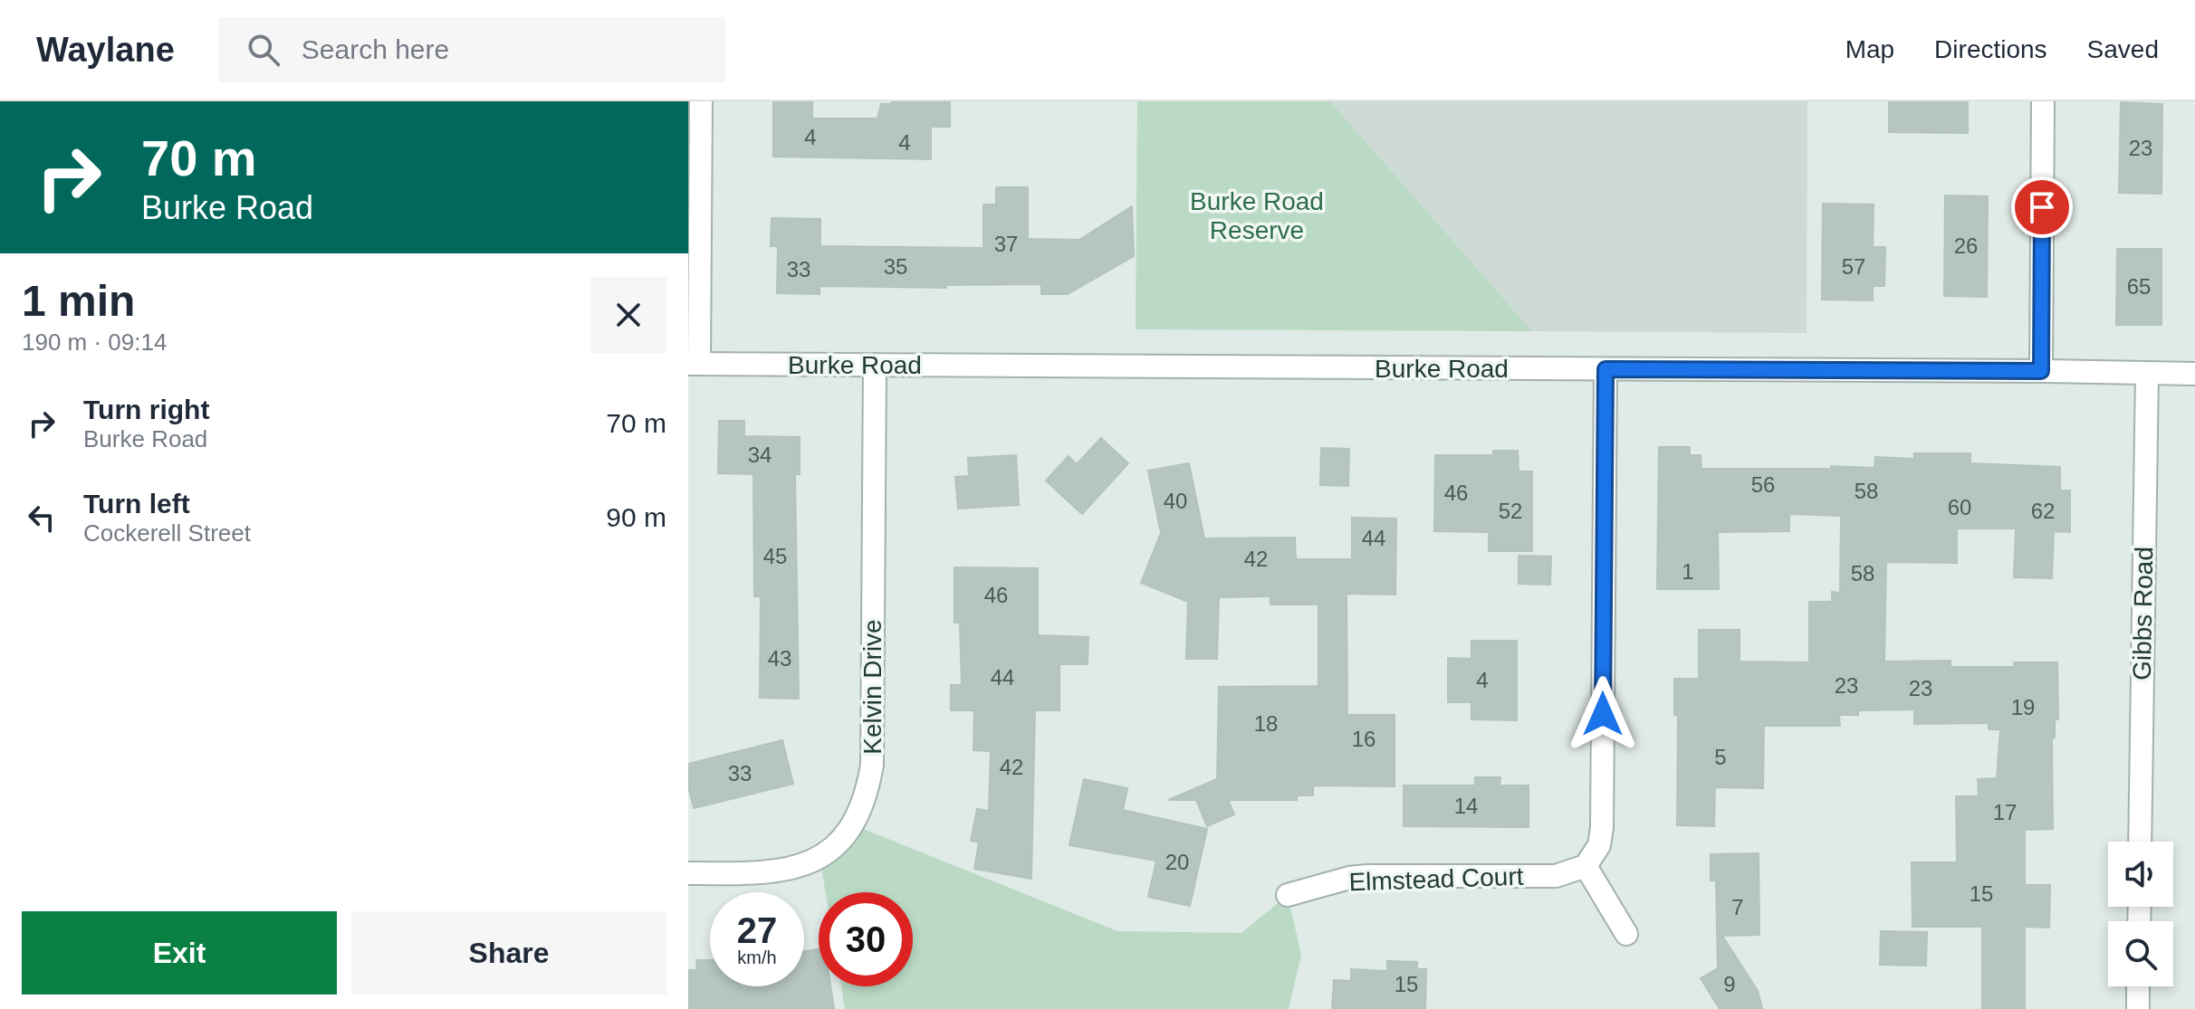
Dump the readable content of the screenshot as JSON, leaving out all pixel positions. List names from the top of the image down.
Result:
{
  "streets": {
    "street": [
      "Burke Road",
      "Gibbs Road",
      "Kelvin Drive",
      "Elmstead Court"
    ]
  },
  "crossings": [
    ["Burke Road", "Gibbs Road"],
    ["Burke Road", "Kelvin Drive"]
  ],
  "parks": ["Burke Road Reserve"],
  "house_numbers": [
    "4",
    "4",
    "23",
    "37",
    "26",
    "35",
    "57",
    "33",
    "65",
    "34",
    "56",
    "58",
    "46",
    "40",
    "60",
    "52",
    "62",
    "44",
    "45",
    "42",
    "1",
    "58",
    "46",
    "43",
    "44",
    "4",
    "23",
    "23",
    "19",
    "18",
    "16",
    "5",
    "42",
    "33",
    "14",
    "17",
    "20",
    "15",
    "7",
    "15",
    "9"
  ],
  "page": {
    "header": "Waylane",
    "search": "Search here",
    "nav": ["Map", "Directions", "Saved"],
    "turn": ["70 m", "Burke Road"],
    "heading": ["1 min", "190 m · 09:14"],
    "list": [
      {
        "name": "Turn right",
        "note": "Burke Road",
        "value": "70 m"
      },
      {
        "name": "Turn left",
        "note": "Cockerell Street",
        "value": "90 m"
      }
    ],
    "speed": "27 km/h",
    "limit": "30",
    "buttons": ["Exit", "Share"]
  }
}
